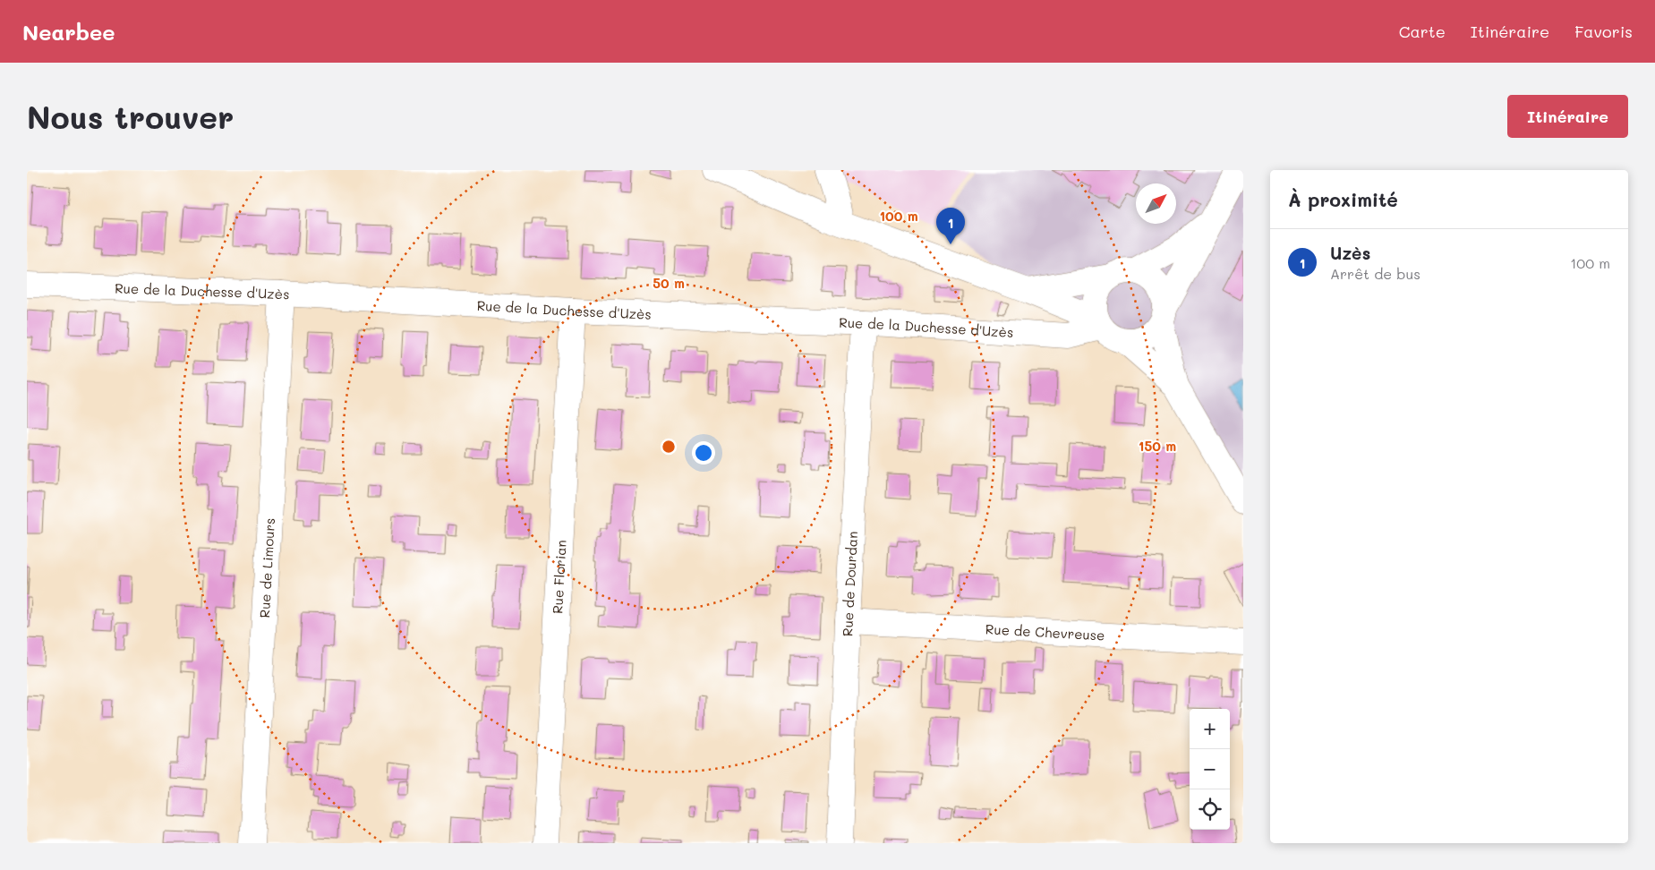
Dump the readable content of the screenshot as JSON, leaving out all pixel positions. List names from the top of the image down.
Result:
{
  "streets": {
    "street": [
      "Rue de la Duchesse d'Uzès",
      "Rue de Limours",
      "Rue Florian",
      "Rue de Dourdan",
      "Rue de Chevreuse"
    ]
  },
  "crossings": [
    ["Rue de la Duchesse d'Uzès", "Rue de Limours"],
    ["Rue de la Duchesse d'Uzès", "Rue Florian"],
    ["Rue de la Duchesse d'Uzès", "Rue de Dourdan"],
    ["Rue de Dourdan", "Rue de Chevreuse"]
  ],
  "north": "top right",
  "page": {
    "header": "Nearbee",
    "nav": ["Carte", "Itinéraire", "Favoris"],
    "buttons": "Itinéraire",
    "title": "Nous trouver",
    "heading": "À proximité",
    "pins": "1",
    "list": [
      {
        "mark": "1",
        "name": "Uzès",
        "note": "Arrêt de bus",
        "value": "100 m"
      }
    ],
    "map_buttons": ["+", "−"]
  },
  "rings": ["100 m", "50 m", "150 m"]
}
